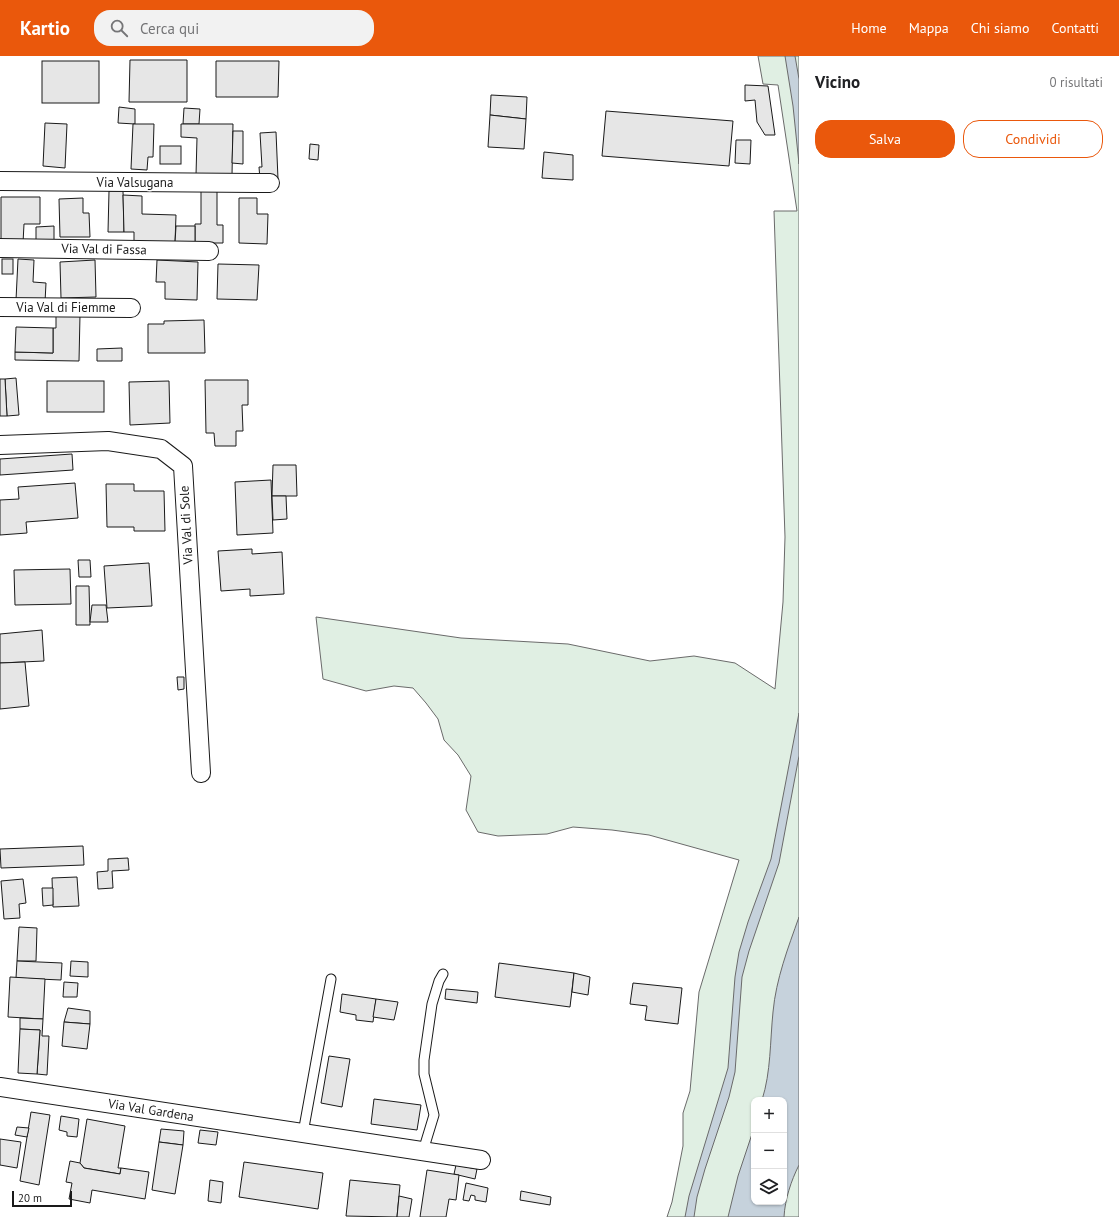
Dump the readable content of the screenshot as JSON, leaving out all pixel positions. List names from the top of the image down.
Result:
{
  "streets": {
    "street": [
      "Via Valsugana",
      "Via Val di Fassa",
      "Via Val di Fiemme",
      "Via Val di Sole",
      "Via Val Gardena"
    ]
  },
  "scale_bar": "20 m",
  "page": {
    "header": "Kartio",
    "search": "Cerca qui",
    "nav": [
      "Home",
      "Mappa",
      "Chi siamo",
      "Contatti"
    ],
    "heading": ["Vicino", "0 risultati"],
    "buttons": ["Salva", "Condividi"],
    "map_buttons": ["+", "−"],
    "scale": "20 m"
  }
}
